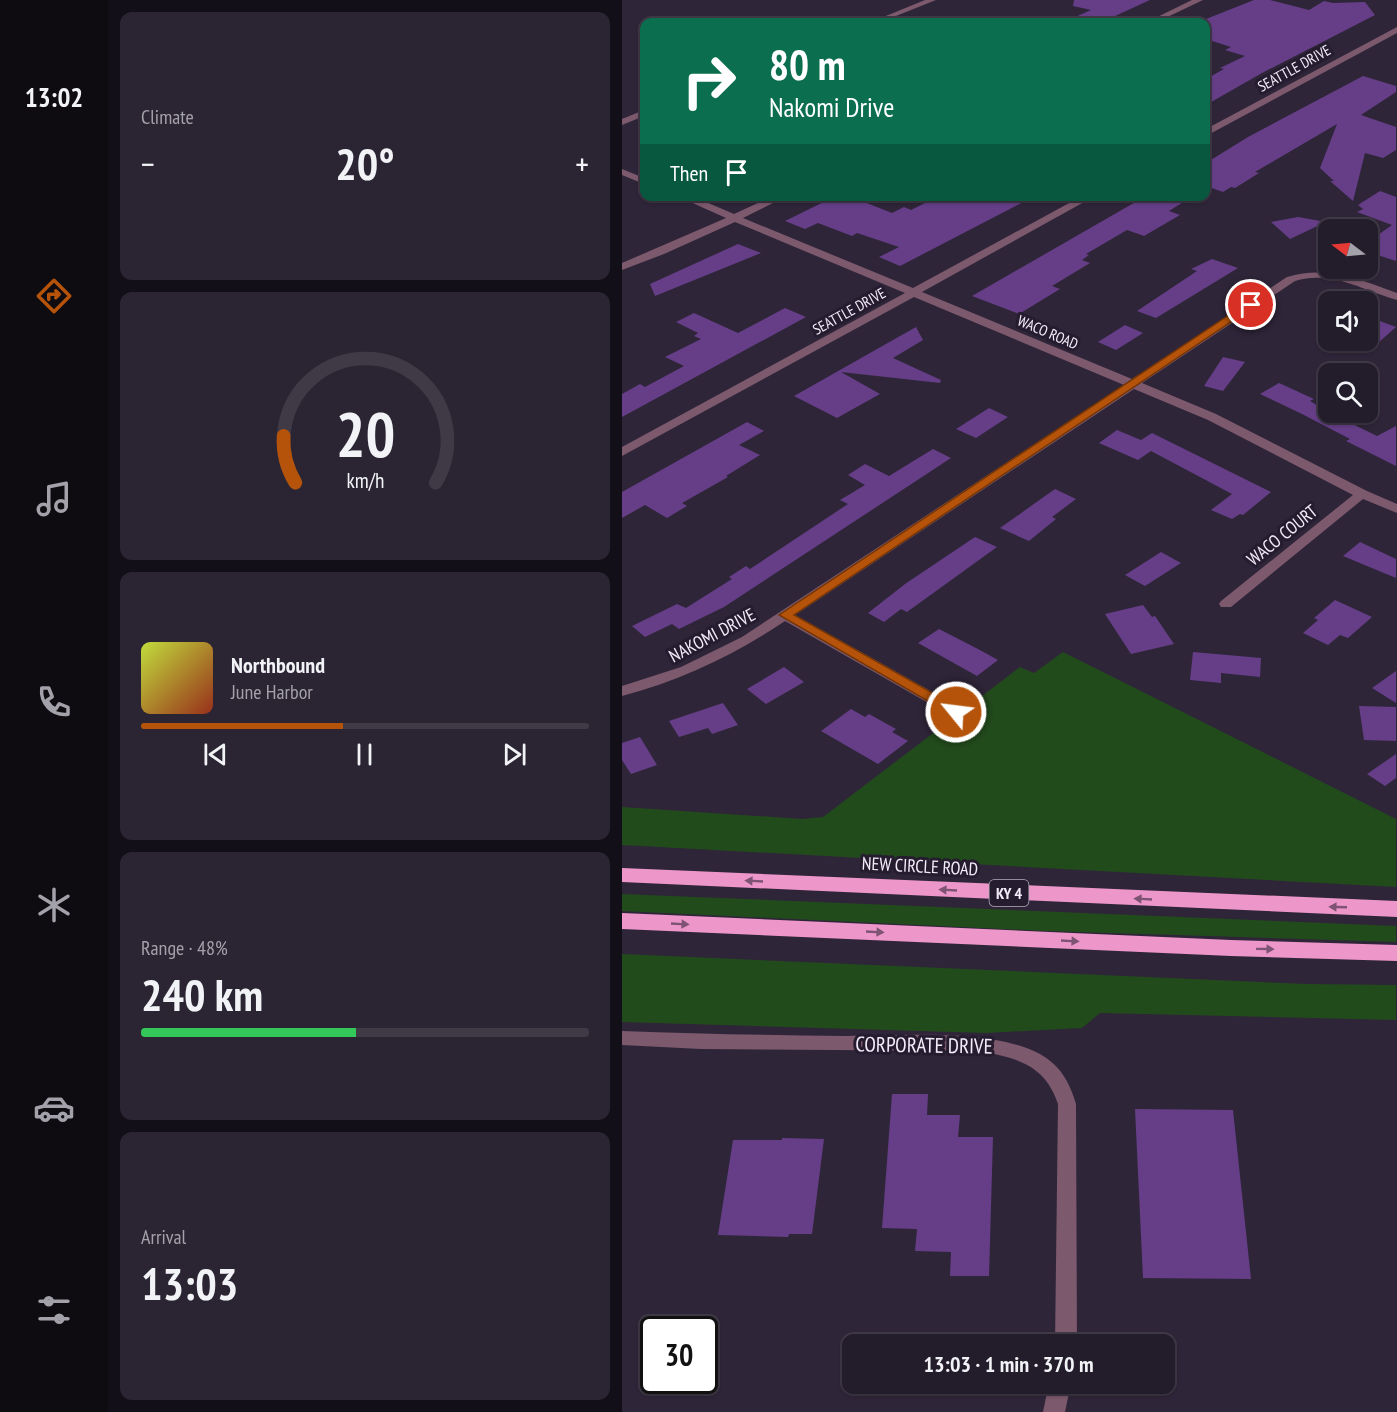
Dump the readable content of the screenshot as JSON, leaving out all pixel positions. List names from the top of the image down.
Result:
{
  "streets": {
    "highway": ["NEW CIRCLE ROAD", "KY 4"],
    "street": [
      "SEATTLE DRIVE",
      "WACO ROAD",
      "WACO COURT",
      "NAKOMI DRIVE",
      "CORPORATE DRIVE"
    ]
  },
  "crossings": [
    ["SEATTLE DRIVE", "WACO ROAD"],
    ["WACO ROAD", "WACO COURT"],
    ["WACO ROAD", "NAKOMI DRIVE"]
  ],
  "north": "left",
  "page": {
    "tabs": "13:02",
    "tile": [
      "Climate",
      ["Range · 48%", "240 km"],
      ["Arrival", "13:03"]
    ],
    "turn": ["80 m", "Nakomi Drive"],
    "heat": ["−", "20°", "+"],
    "then": "Then",
    "song": ["Northbound", "June Harbor"],
    "limit": "30",
    "trip": "13:03 · 1 min · 370 m",
    "gauge": ["20", "km/h"]
  }
}
